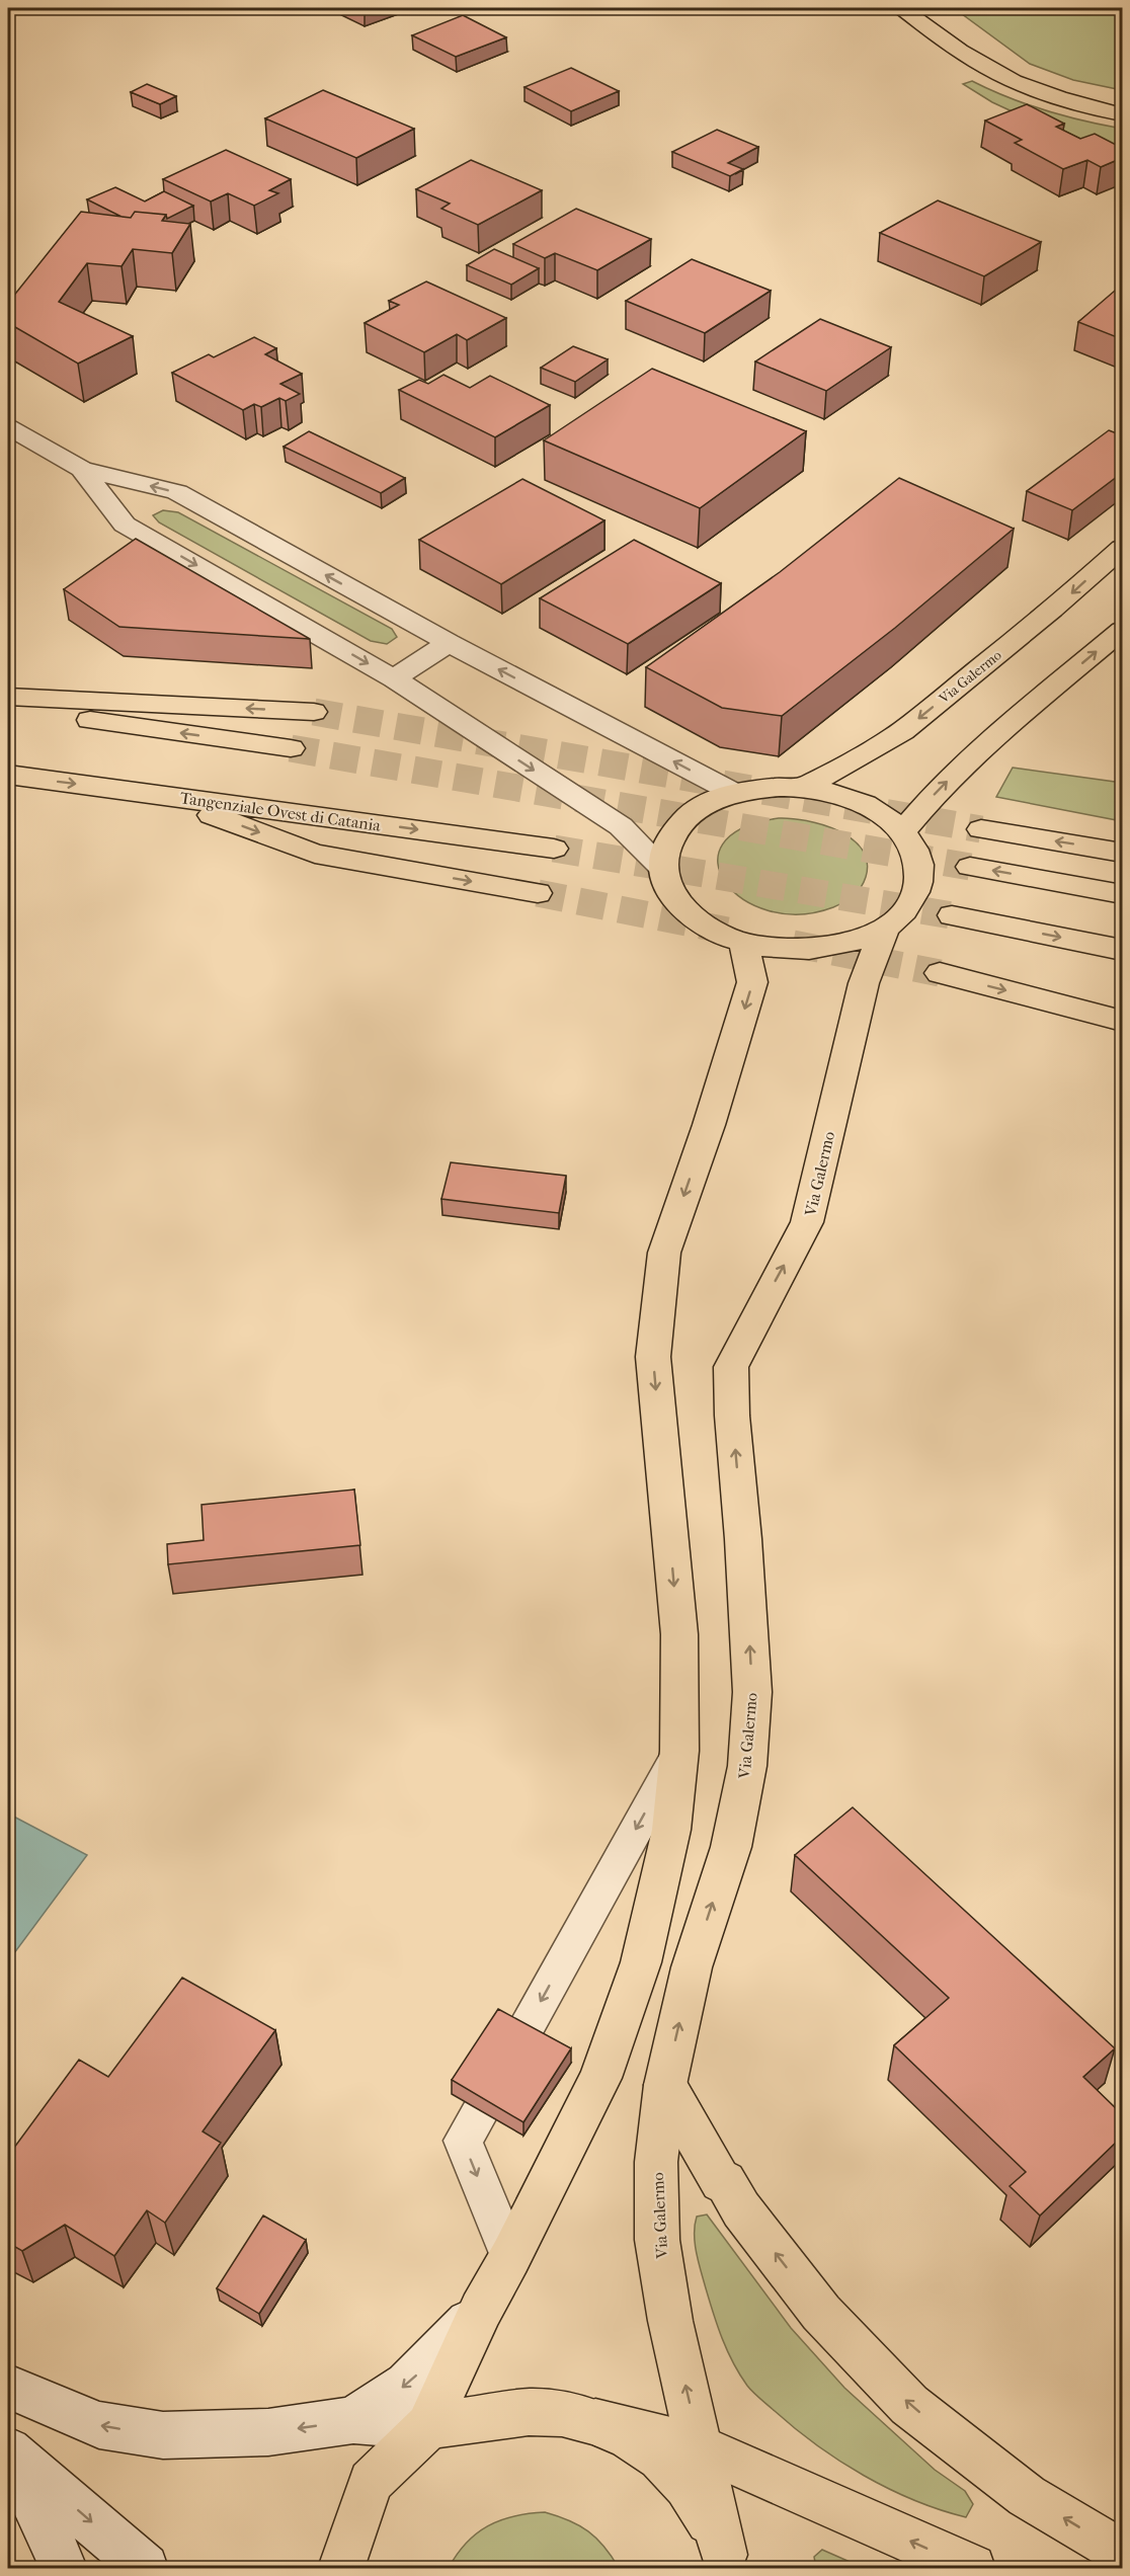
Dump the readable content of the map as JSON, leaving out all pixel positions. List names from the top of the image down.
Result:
{
  "streets": {
    "main road": ["Via Galermo", "Tangenziale Ovest di Catania"]
  }
}
